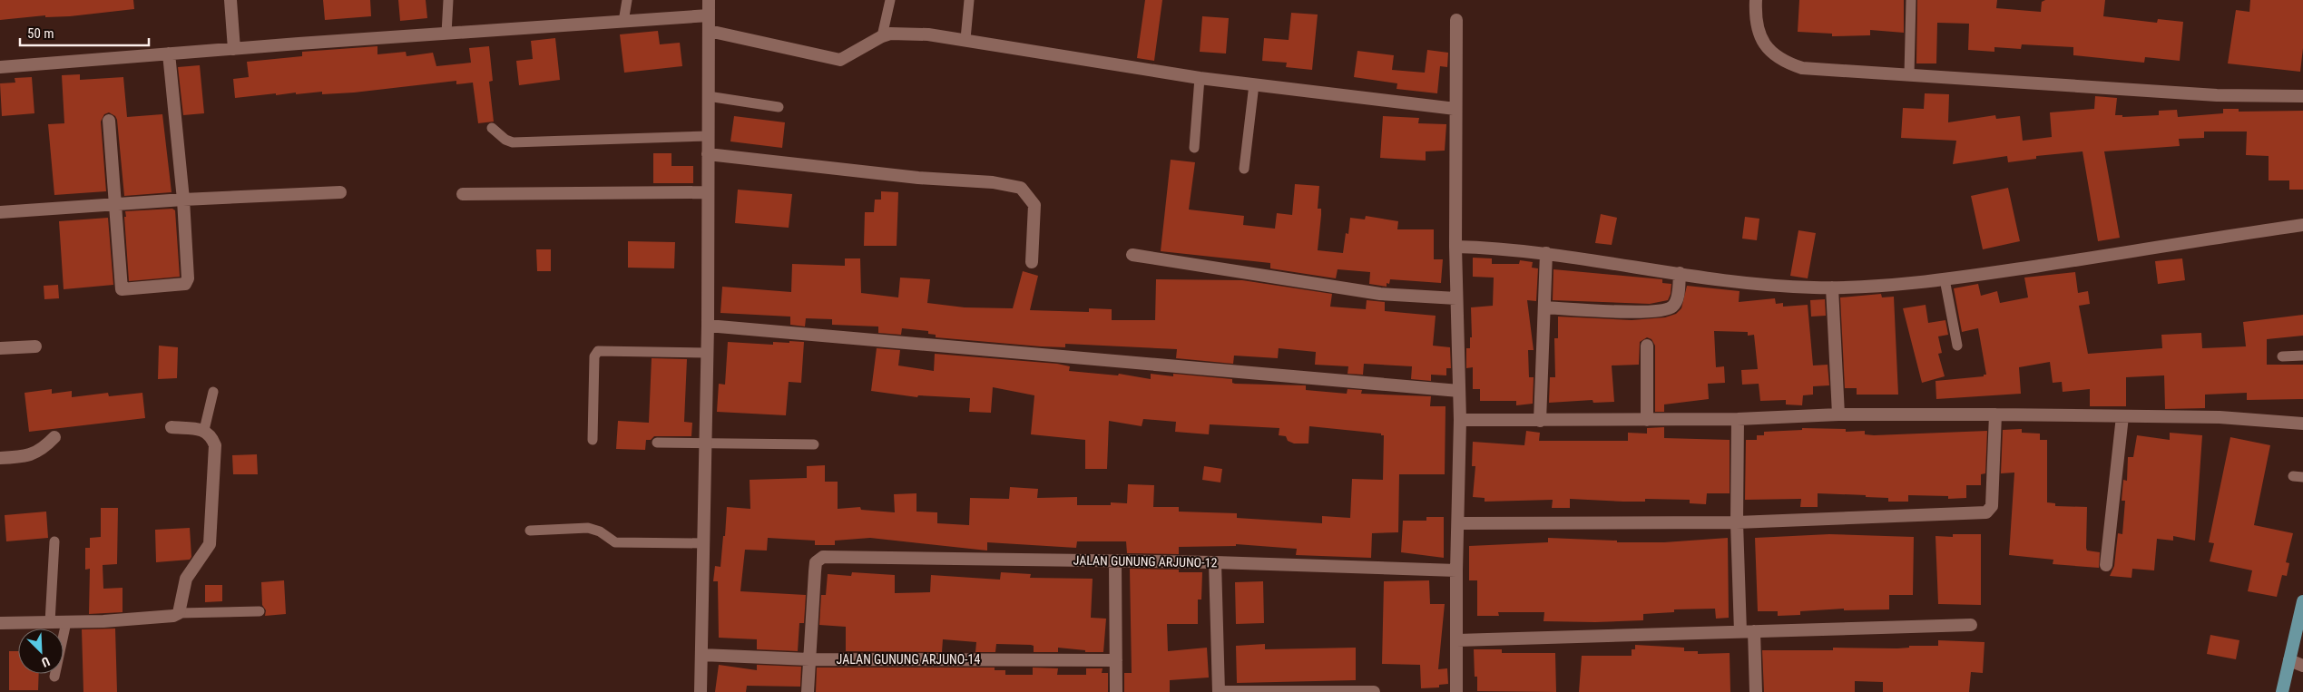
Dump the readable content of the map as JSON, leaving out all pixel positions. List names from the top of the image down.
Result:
{
  "streets": {
    "street": ["JALAN GUNUNG ARJUNO-12", "JALAN GUNUNG ARJUNO-14"]
  },
  "crossings": [
    ["JALAN GUNUNG ARJUNO-12", "JALAN GUNUNG ARJUNO-14"]
  ],
  "scale_bar": "50 m",
  "north": "bottom right"
}
